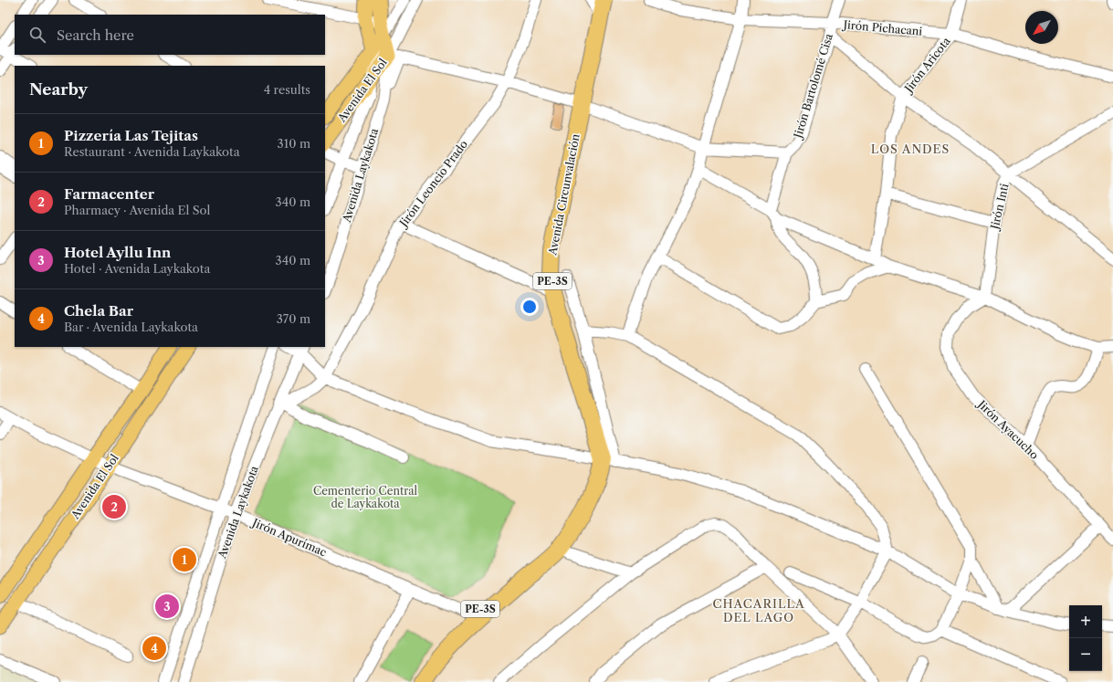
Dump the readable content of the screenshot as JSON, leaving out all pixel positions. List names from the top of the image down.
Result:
{
  "streets": {
    "highway": ["Avenida Circunvalación", "PE-3S"],
    "main road": ["Avenida El Sol"],
    "street": [
      "Jirón Pichacani",
      "Jirón Aricota",
      "Jirón Bartolomé Cisa",
      "Avenida Laykakota",
      "Jirón Leoncio Prado",
      "Jirón Inti",
      "Jirón Ayacucho",
      "Jirón Apurímac"
    ]
  },
  "crossings": [
    ["Jirón Pichacani", "Jirón Aricota"],
    ["Jirón Pichacani", "Jirón Bartolomé Cisa"],
    ["Avenida El Sol", "Avenida Laykakota"],
    ["Avenida El Sol", "Jirón Apurímac"],
    ["Avenida Laykakota", "Jirón Leoncio Prado"],
    ["Avenida Laykakota", "Jirón Apurímac"],
    ["Avenida Circunvalación", "PE-3S"],
    ["Jirón Inti", "Jirón Ayacucho"],
    ["PE-3S", "Jirón Apurímac"]
  ],
  "districts": ["LOS ANDES", "CHACARILLA DEL LAGO"],
  "parks": ["Cementerio Central de Laykakota"],
  "north": "bottom left",
  "page": {
    "search": "Search here",
    "heading": ["Nearby", "4 results"],
    "list": [
      {
        "mark": "1",
        "name": "Pizzería Las Tejitas",
        "note": "Restaurant · Avenida Laykakota",
        "value": "310 m"
      },
      {
        "mark": "2",
        "name": "Farmacenter",
        "note": "Pharmacy · Avenida El Sol",
        "value": "340 m"
      },
      {
        "mark": "3",
        "name": "Hotel Ayllu Inn",
        "note": "Hotel · Avenida Laykakota",
        "value": "340 m"
      },
      {
        "mark": "4",
        "name": "Chela Bar",
        "note": "Bar · Avenida Laykakota",
        "value": "370 m"
      }
    ],
    "pins": [
      "2",
      "1",
      "3",
      "4"
    ],
    "map_buttons": ["+", "−"]
  }
}
